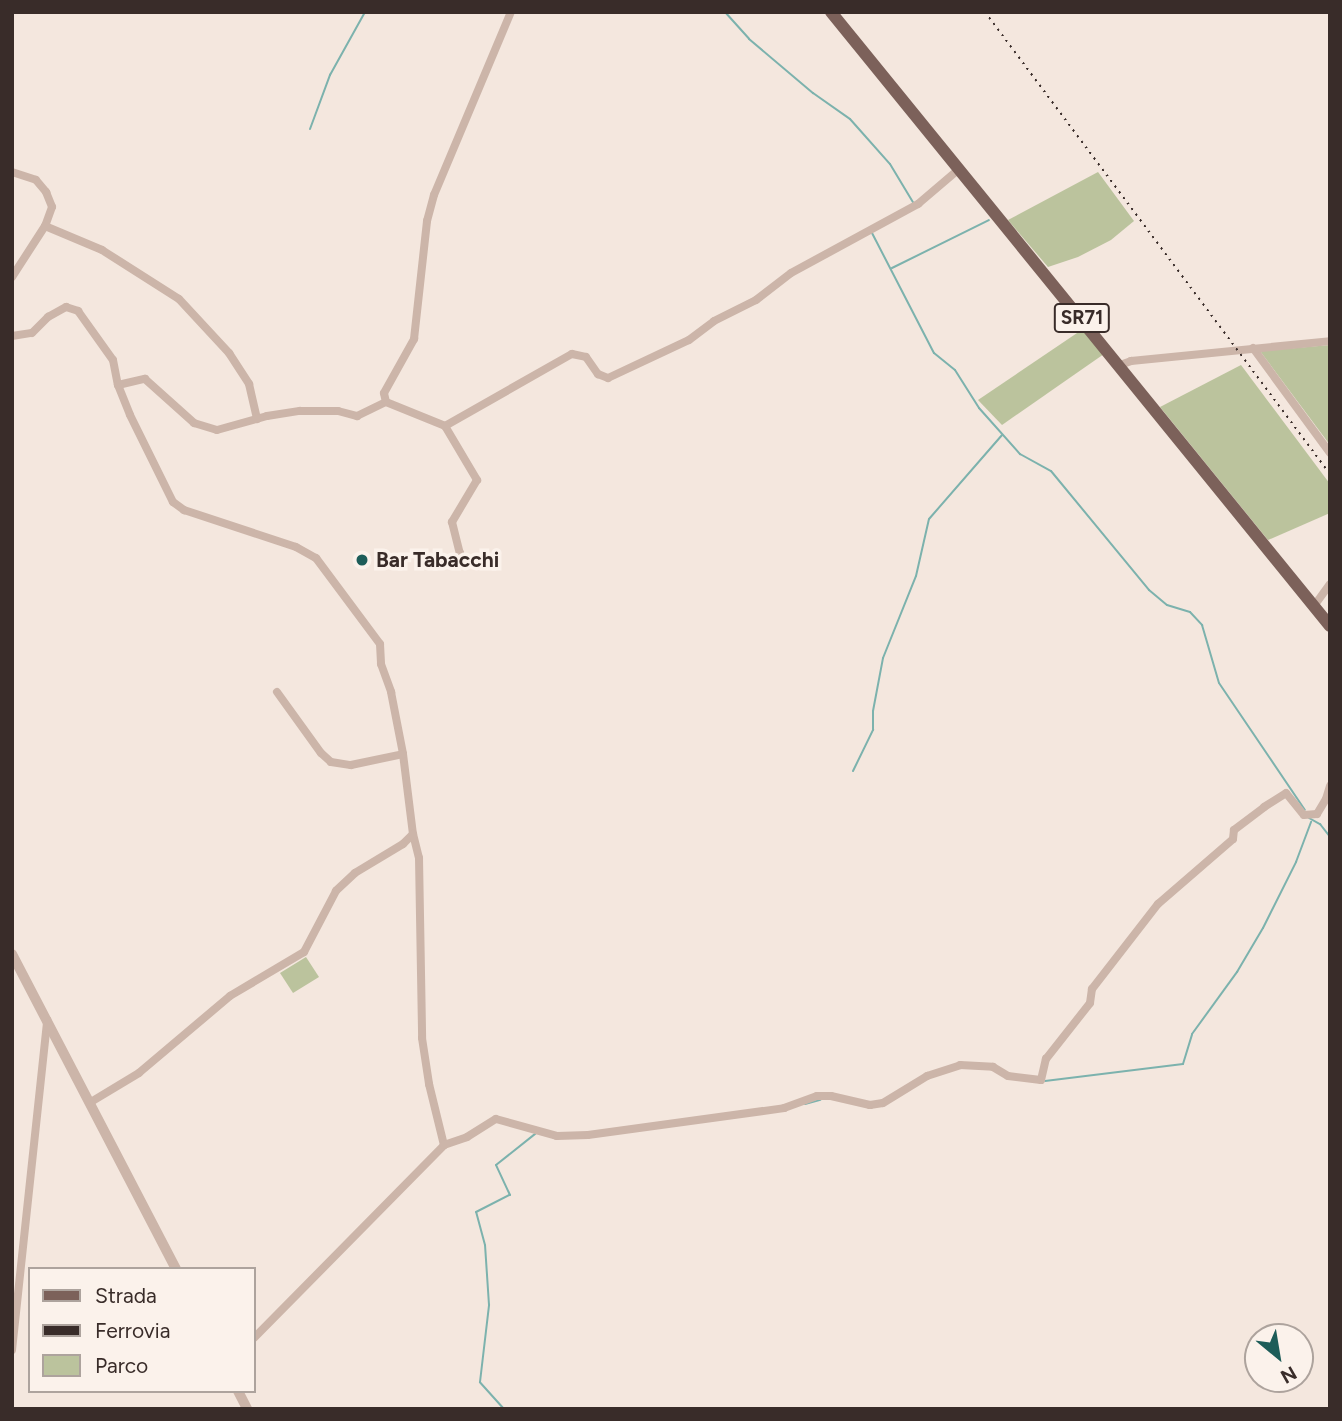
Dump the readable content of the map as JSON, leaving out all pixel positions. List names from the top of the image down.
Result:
{
  "streets": {
    "main road": ["SR71"]
  },
  "places": ["Bar Tabacchi"],
  "legend": ["Strada", "Ferrovia", "Parco"],
  "north": "bottom right"
}
